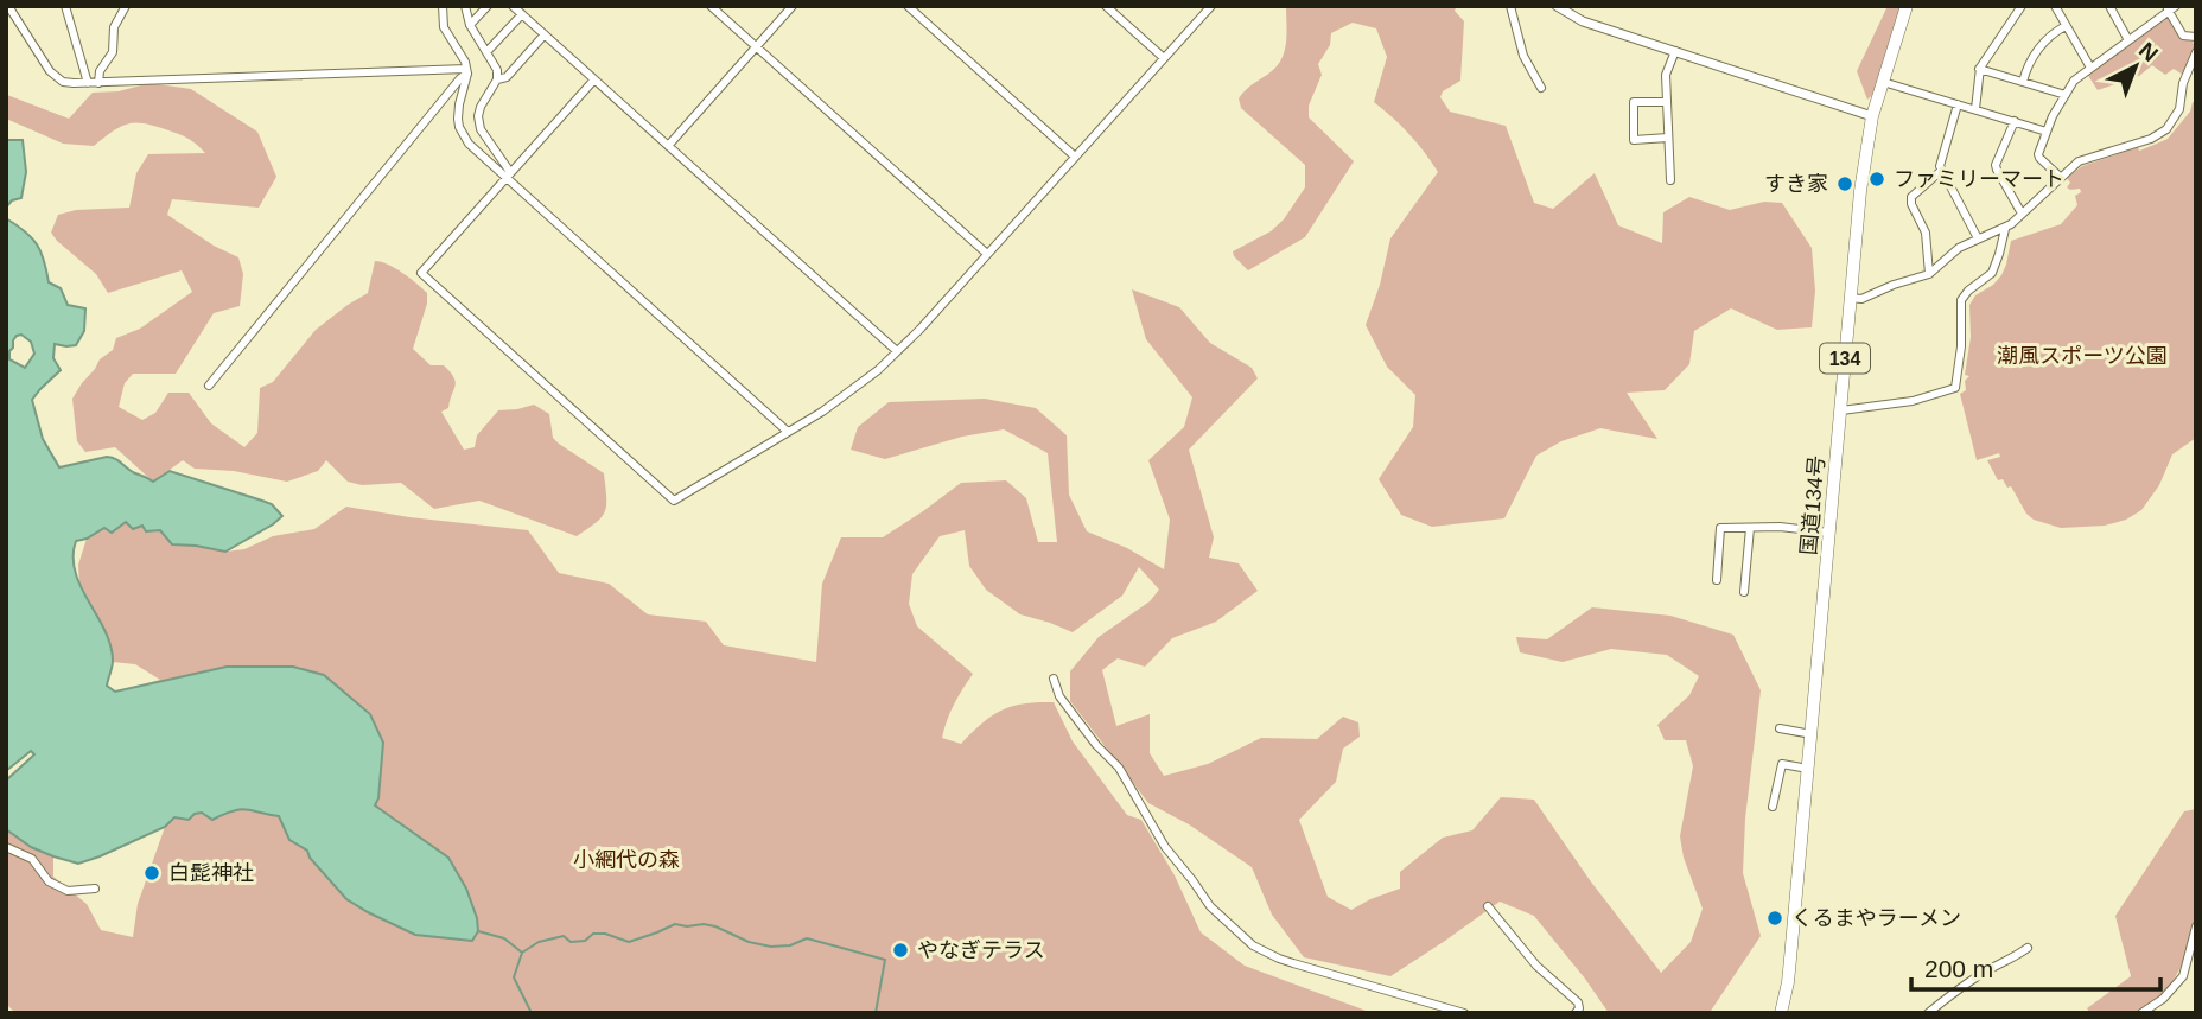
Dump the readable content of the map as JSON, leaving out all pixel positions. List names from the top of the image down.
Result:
{
  "streets": {
    "highway": ["134", "国道134号"]
  },
  "parks": ["潮風スポーツ公園", "小網代の森"],
  "places": [
    "ファミリーマート",
    "すき家",
    "白髭神社",
    "くるまやラーメン",
    "やなぎテラス"
  ],
  "scale_bar": "200 m",
  "north": "top right"
}
